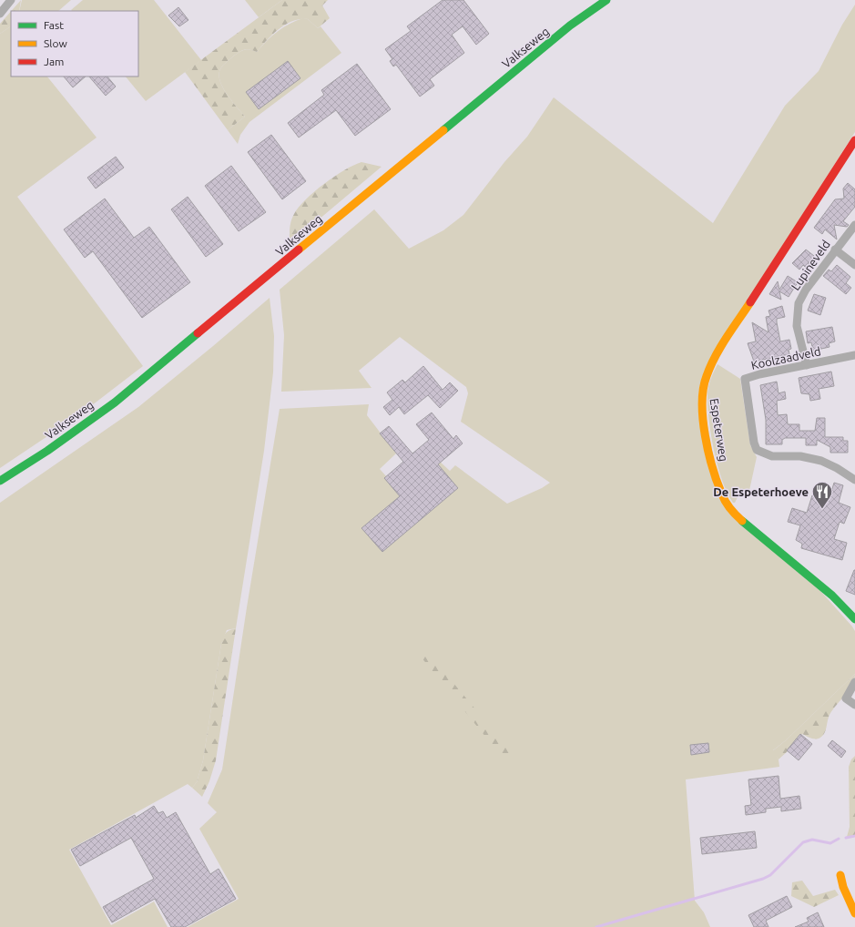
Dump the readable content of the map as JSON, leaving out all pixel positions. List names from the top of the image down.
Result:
{
  "streets": {
    "main road": ["Valkseweg", "Espeterweg"],
    "street": ["Lupineveld", "Koolzaadveld"]
  },
  "crossings": [
    ["Lupineveld", "Koolzaadveld"]
  ],
  "places": {
    "restaurant": ["De Espeterhoeve"]
  },
  "legend": ["Fast", "Slow", "Jam"]
}
